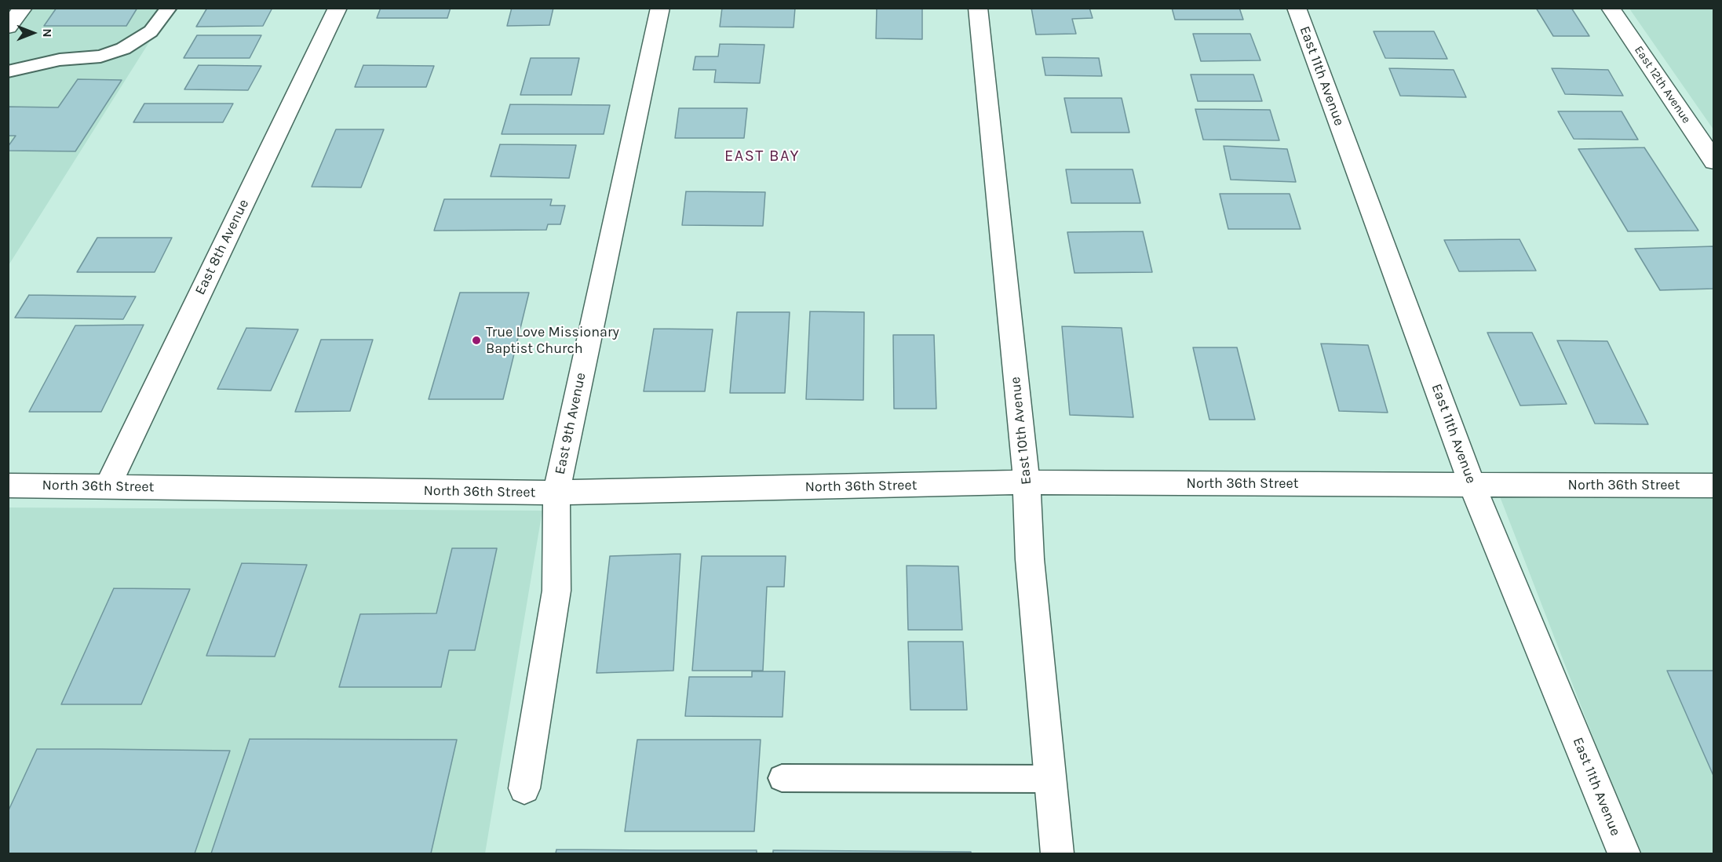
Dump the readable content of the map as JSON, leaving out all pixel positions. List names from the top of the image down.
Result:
{
  "streets": {
    "street": [
      "East 11th Avenue",
      "East 12th Avenue",
      "East 8th Avenue",
      "East 9th Avenue",
      "East 10th Avenue",
      "North 36th Street"
    ]
  },
  "crossings": [
    ["East 11th Avenue", "North 36th Street"],
    ["East 8th Avenue", "North 36th Street"],
    ["East 9th Avenue", "North 36th Street"],
    ["East 10th Avenue", "North 36th Street"]
  ],
  "districts": ["EAST BAY"],
  "places": ["True Love Missionary Baptist Church"],
  "north": "right"
}
